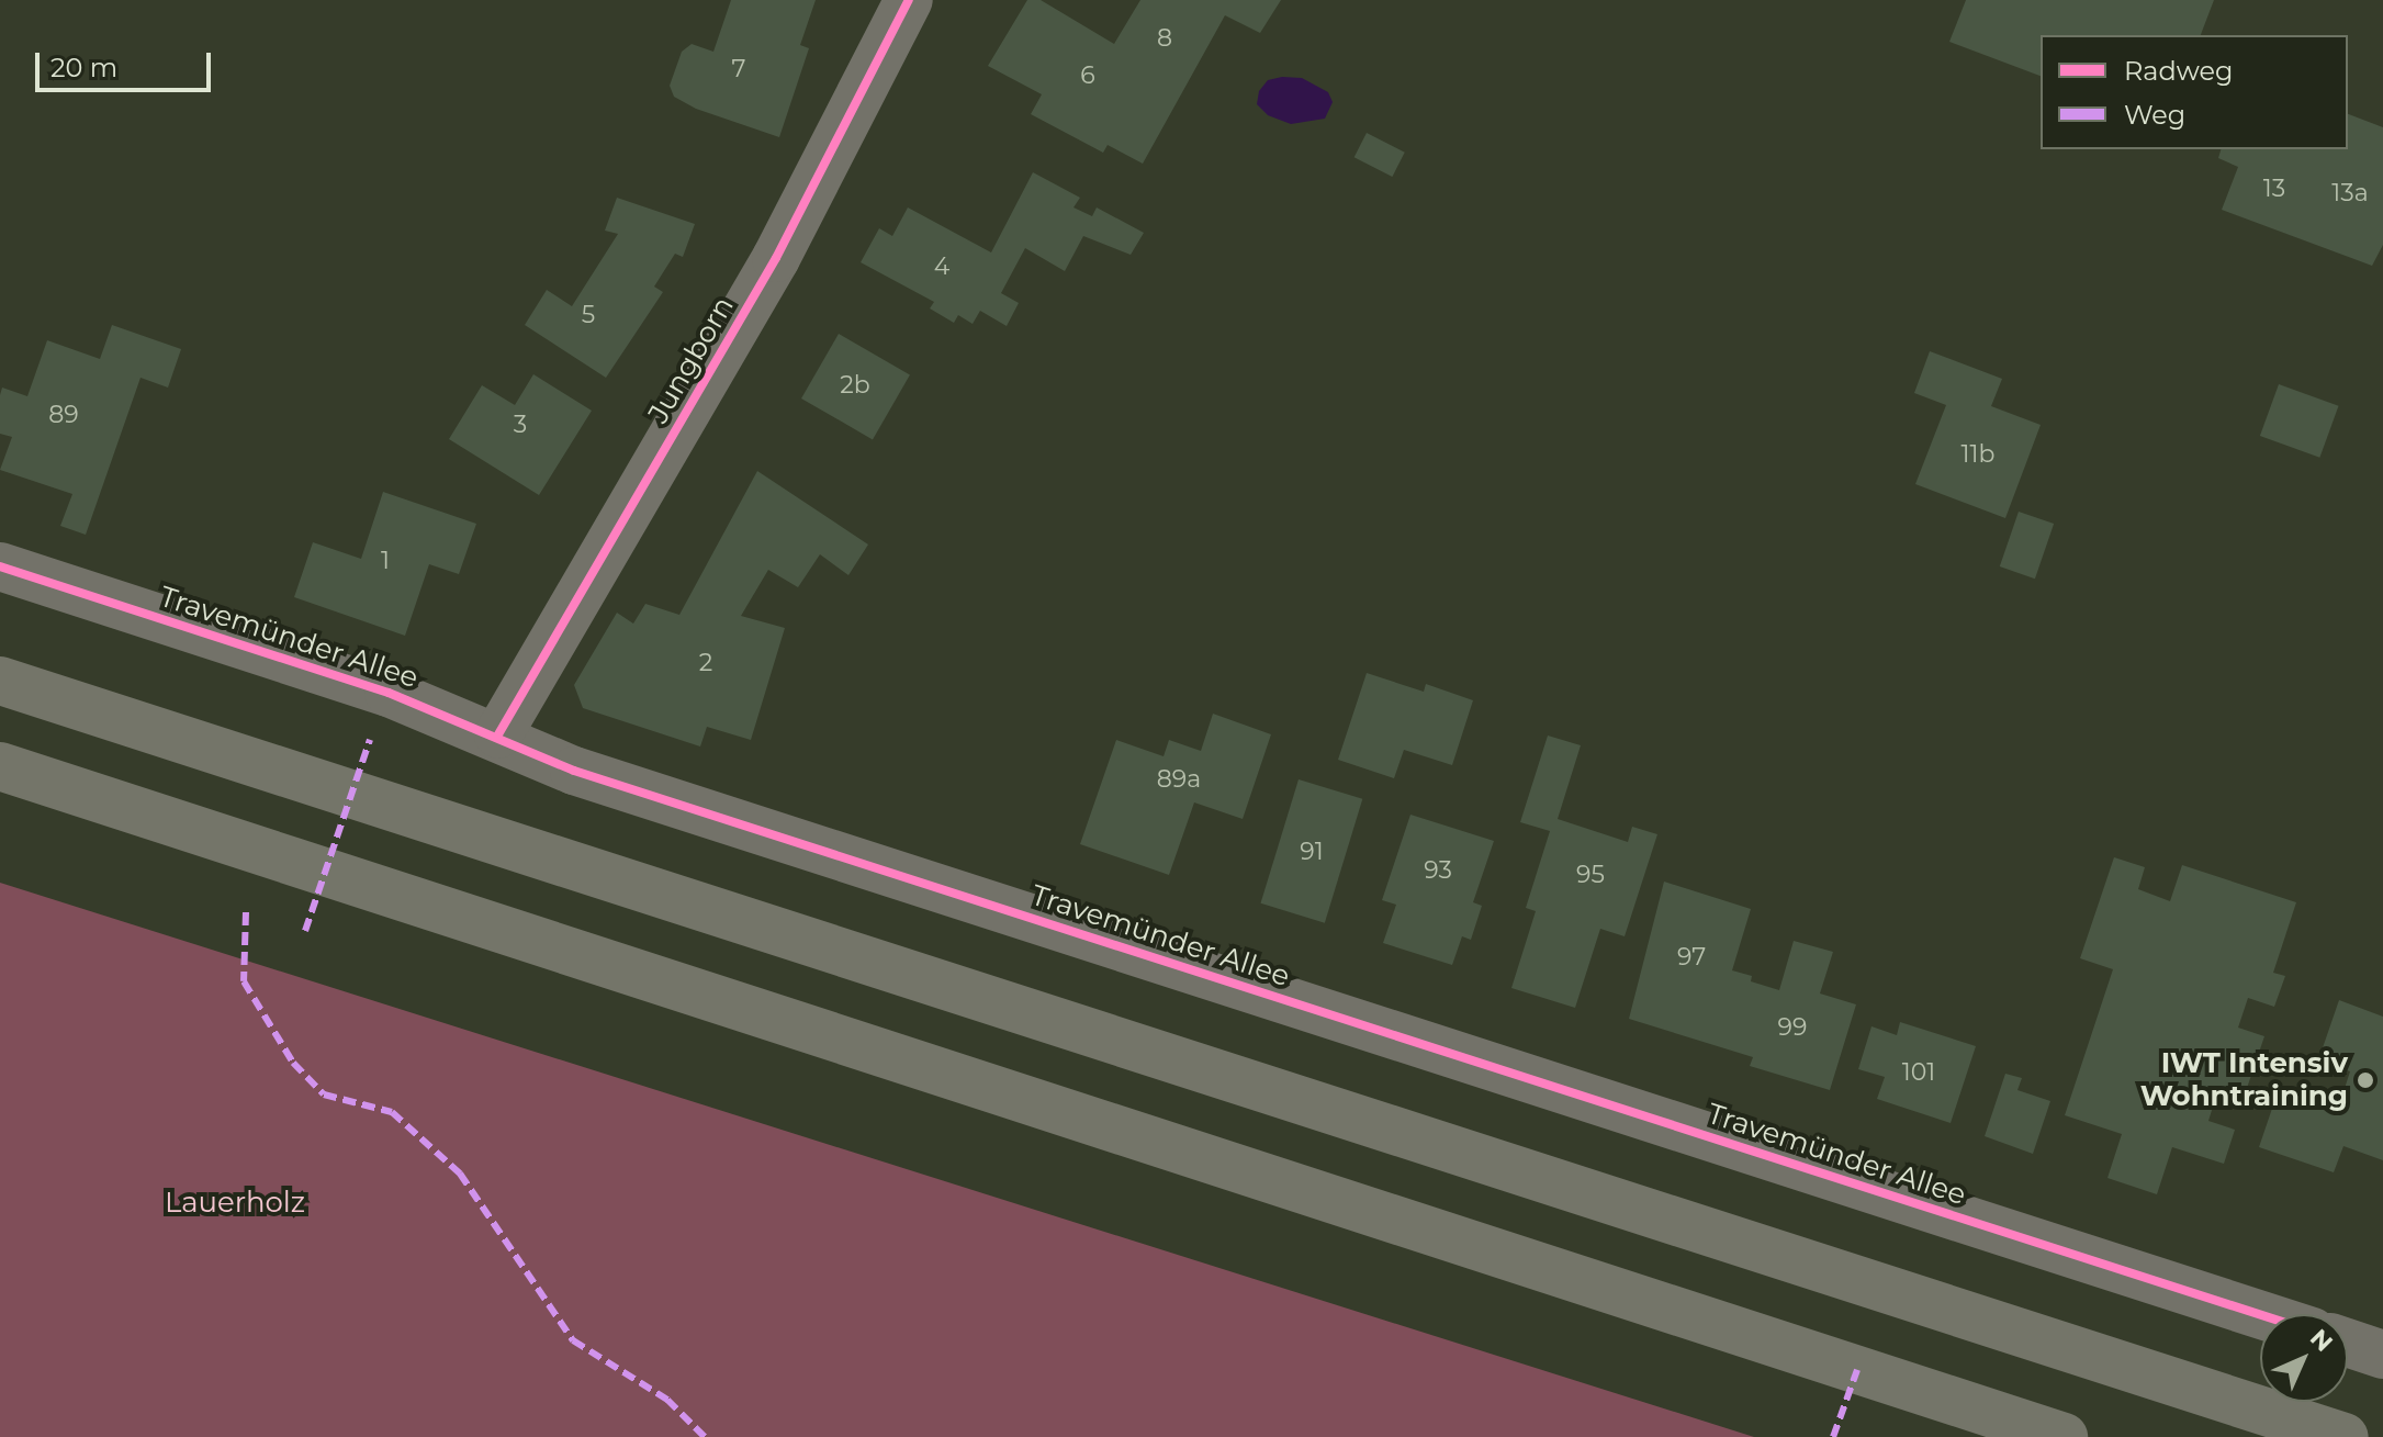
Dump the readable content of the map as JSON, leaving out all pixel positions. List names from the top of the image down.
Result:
{
  "streets": {
    "street": ["Jungborn", "Travemünder Allee"]
  },
  "crossings": [
    ["Jungborn", "Travemünder Allee"]
  ],
  "parks": ["Lauerholz"],
  "places": ["IWT Intensiv Wohntraining"],
  "house_numbers": [
    "8",
    "7",
    "6",
    "13",
    "13a",
    "4",
    "5",
    "2b",
    "89",
    "3",
    "11b",
    "1",
    "2",
    "89a",
    "91",
    "93",
    "95",
    "97",
    "99",
    "101"
  ],
  "legend": ["Radweg", "Weg"],
  "scale_bar": "20 m",
  "north": "top right"
}
